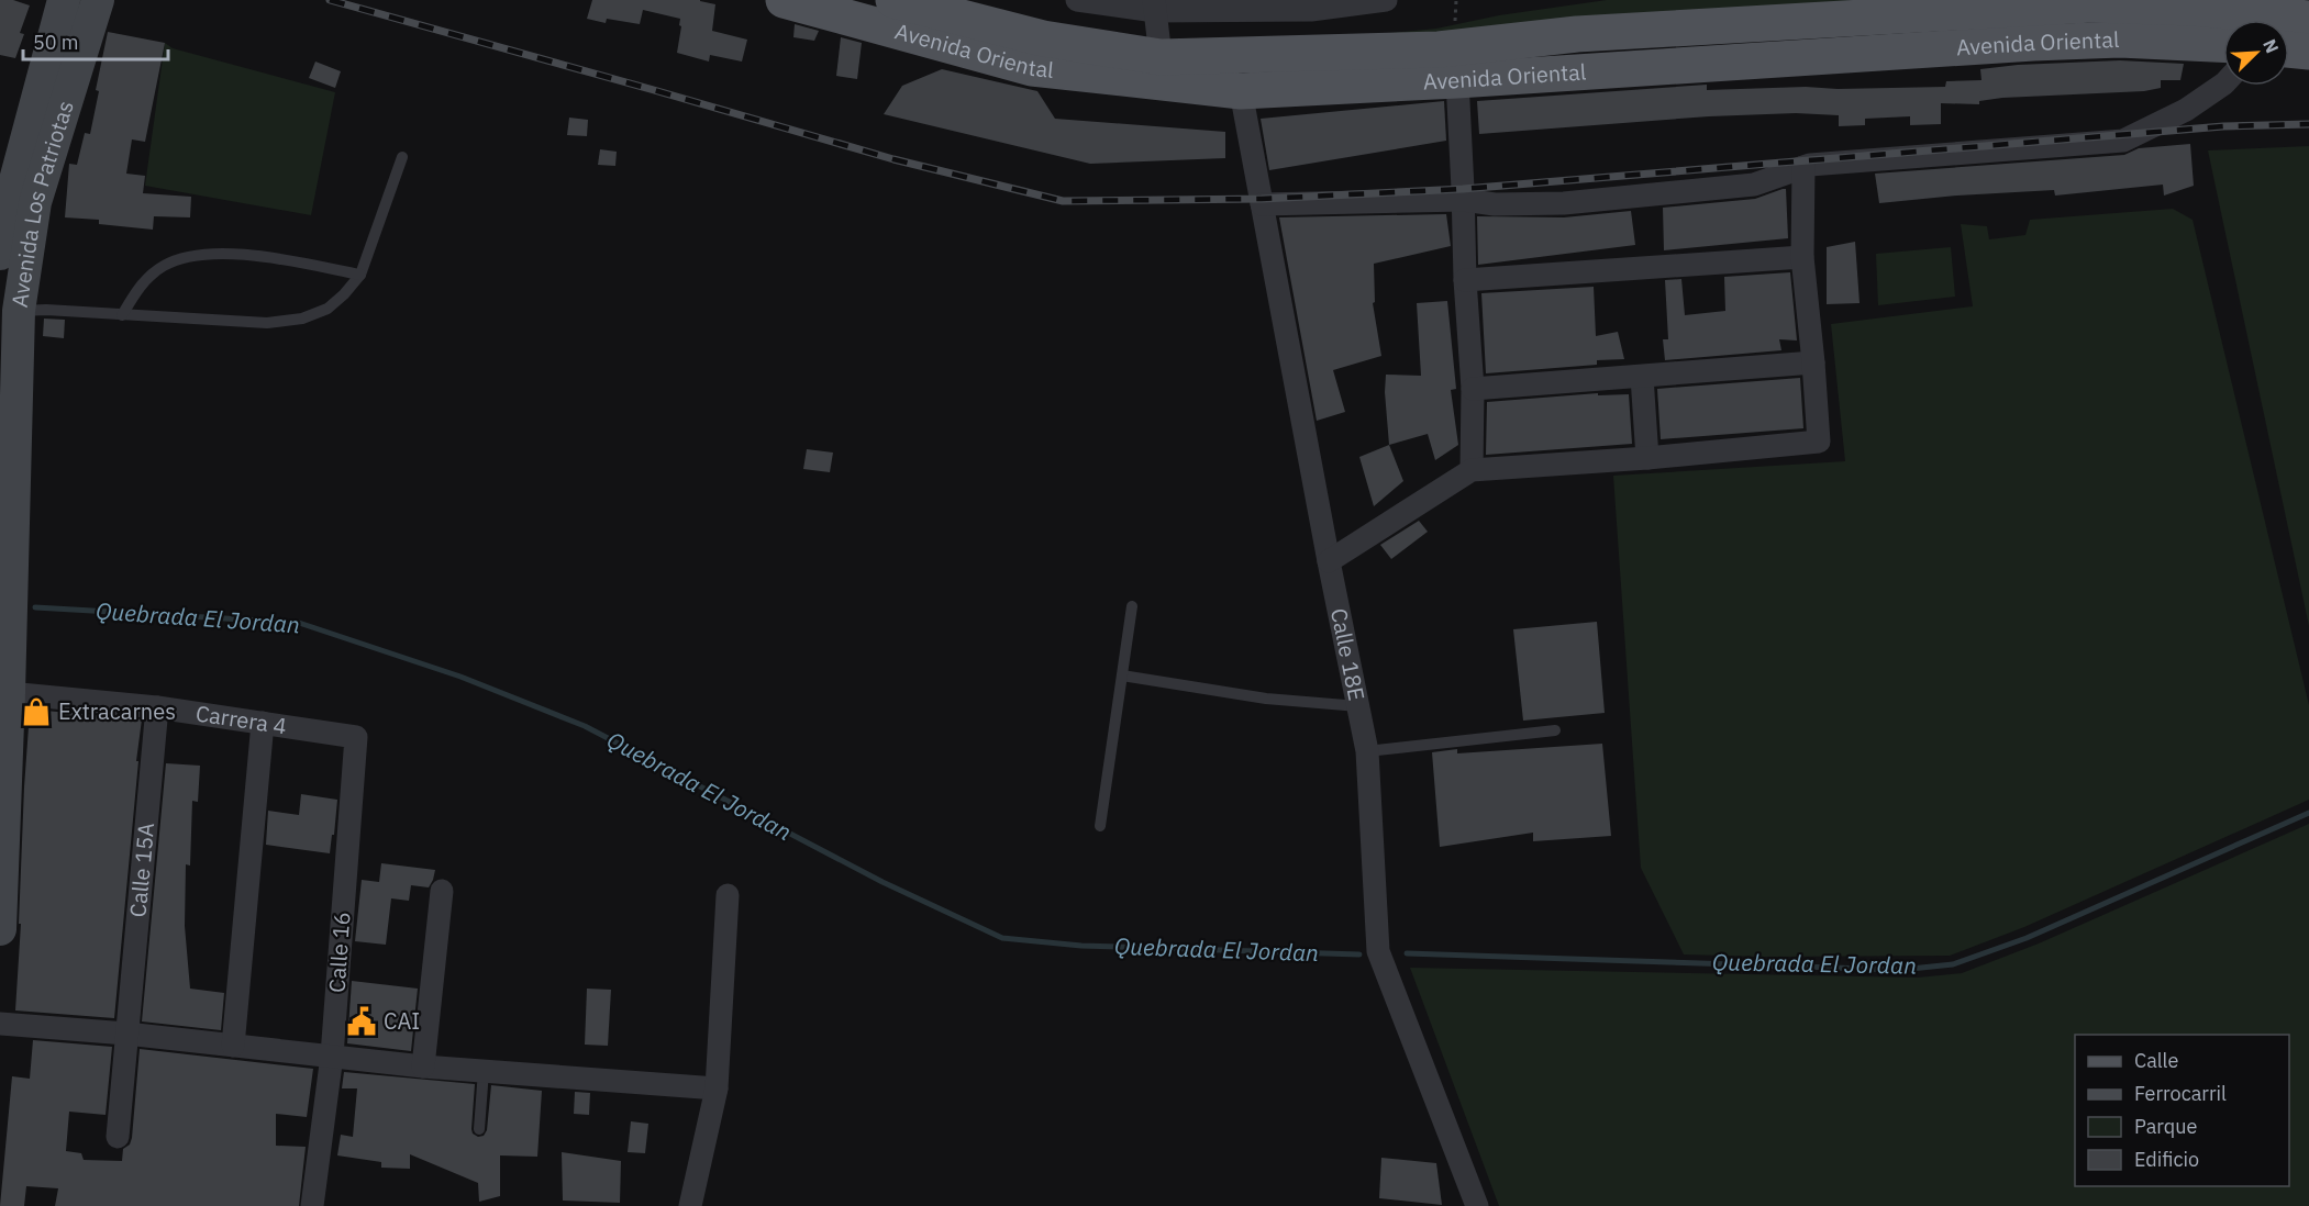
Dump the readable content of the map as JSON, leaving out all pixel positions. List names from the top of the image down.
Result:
{
  "streets": {
    "main road": ["Avenida Oriental", "Avenida Los Patriotas"],
    "street": [
      "Calle 18E",
      "Carrera 4",
      "Calle 15A",
      "Calle 16"
    ]
  },
  "crossings": [
    ["Avenida Oriental", "Calle 18E"],
    ["Avenida Los Patriotas", "Carrera 4"],
    ["Carrera 4", "Calle 15A"],
    ["Carrera 4", "Calle 16"]
  ],
  "water": ["Quebrada El Jordan"],
  "places": {
    "shop": ["Extracarnes"],
    "public building": ["CAI"]
  },
  "legend": [
    "Calle",
    "Ferrocarril",
    "Parque",
    "Edificio"
  ],
  "scale_bar": "50 m",
  "north": "top right"
}
